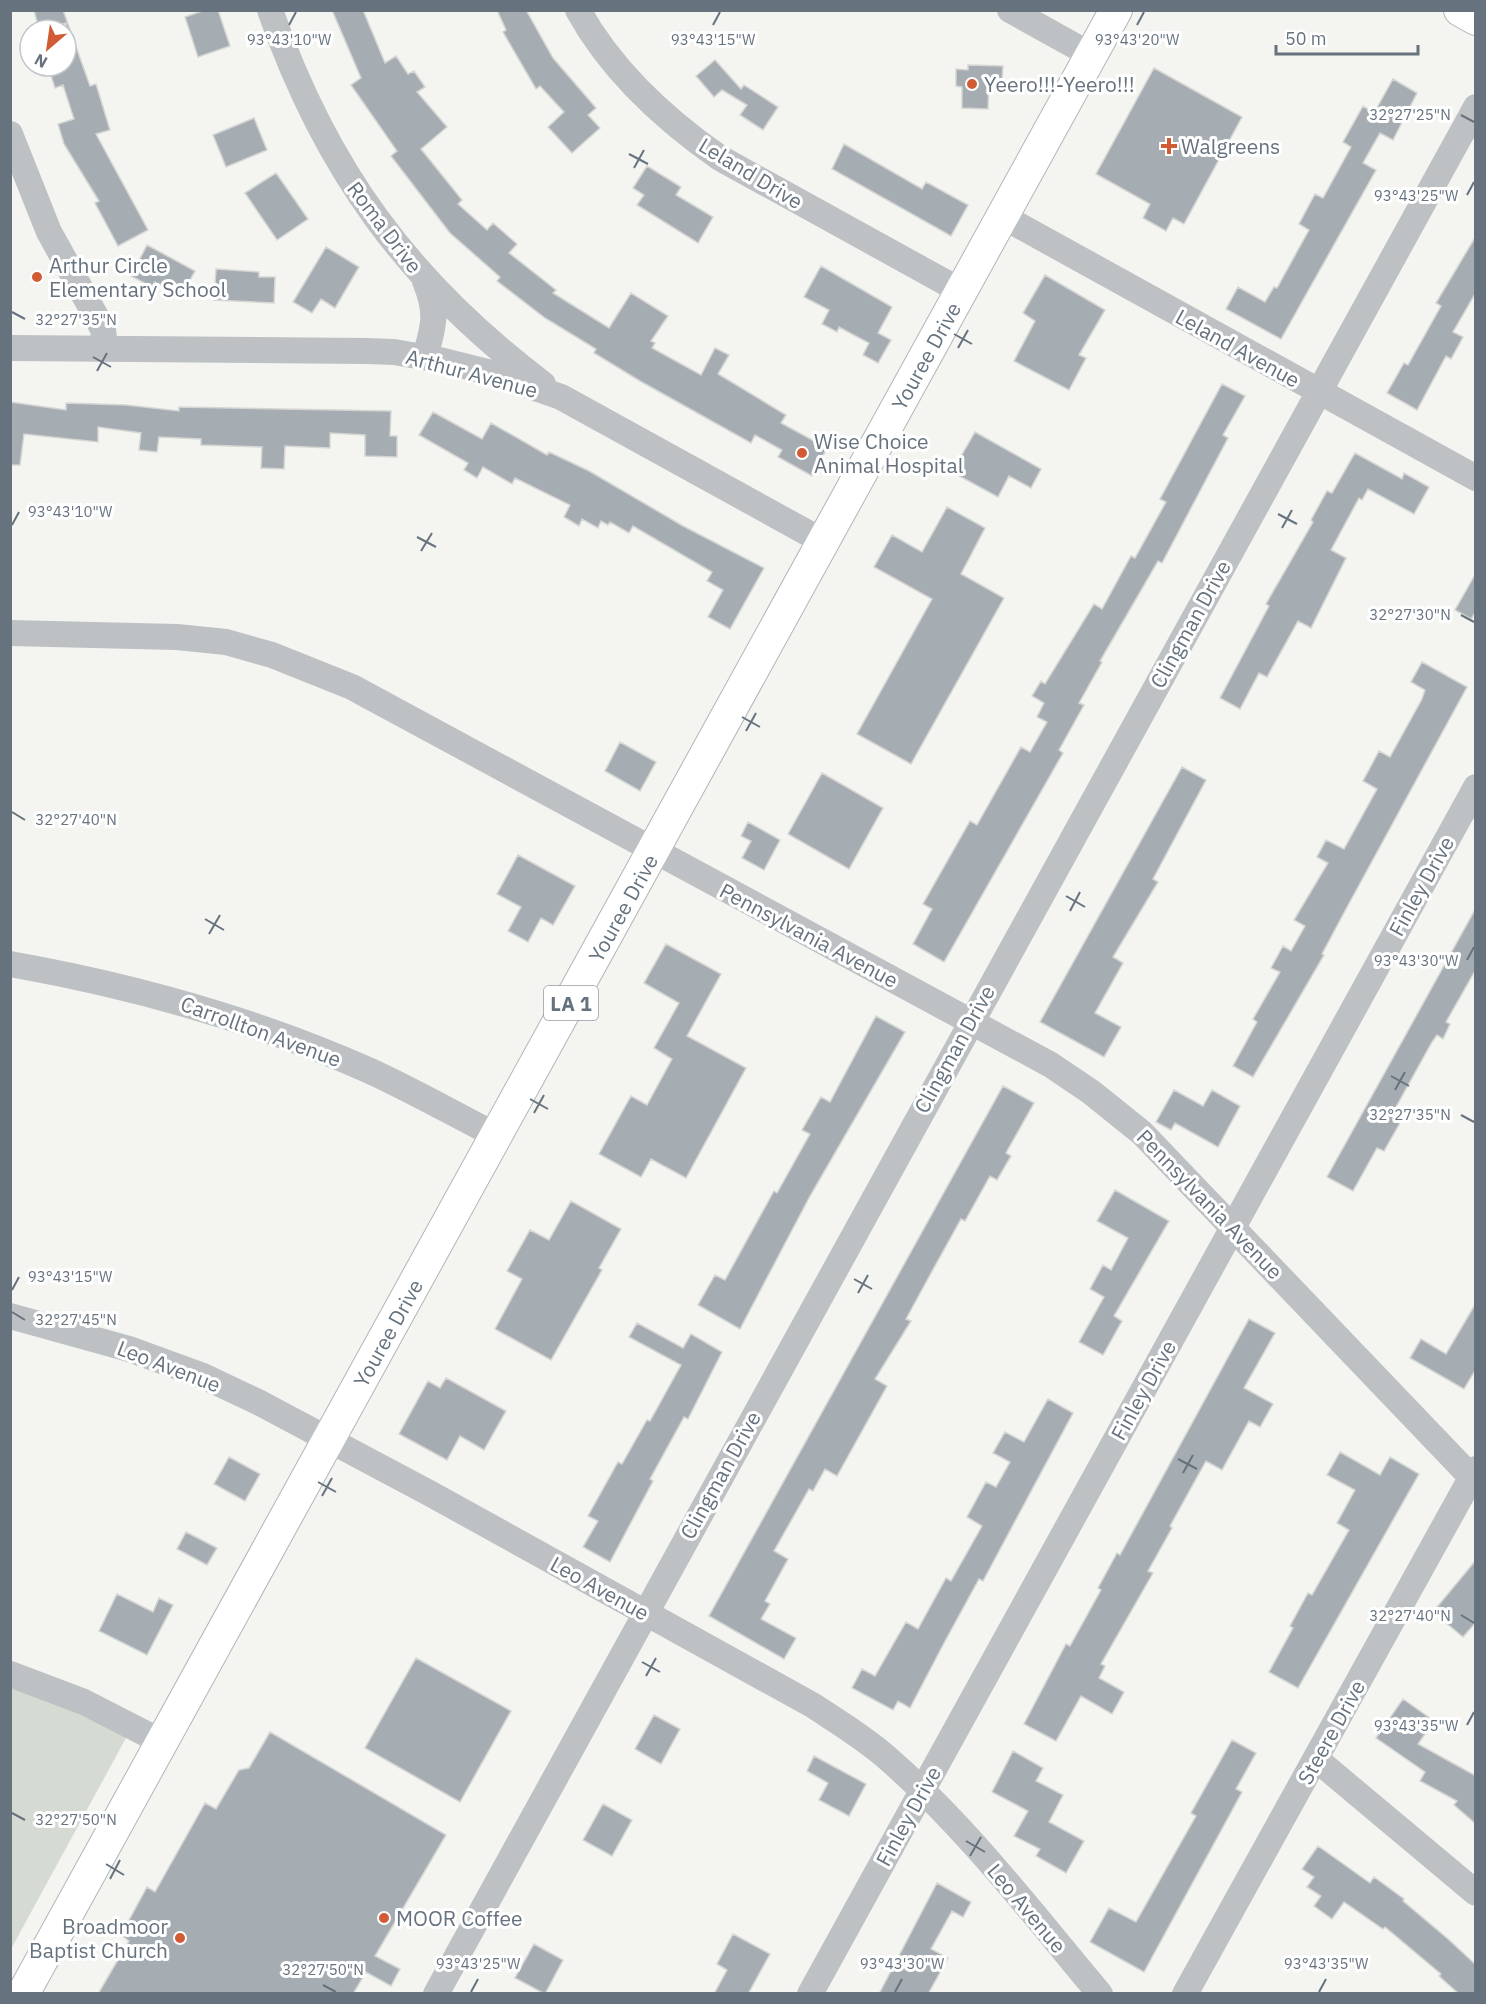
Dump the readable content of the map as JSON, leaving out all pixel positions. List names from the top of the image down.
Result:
{
  "streets": {
    "main road": ["Youree Drive", "LA 1"],
    "street": [
      "Leland Drive",
      "Roma Drive",
      "Leland Avenue",
      "Arthur Avenue",
      "Clingman Drive",
      "Finley Drive",
      "Pennsylvania Avenue",
      "Carrollton Avenue",
      "Leo Avenue",
      "Steere Drive"
    ]
  },
  "crossings": [
    ["Leland Drive", "Youree Drive"],
    ["Roma Drive", "Arthur Avenue"],
    ["Leland Avenue", "Youree Drive"],
    ["Leland Avenue", "Clingman Drive"],
    ["Youree Drive", "Arthur Avenue"],
    ["Youree Drive", "Pennsylvania Avenue"],
    ["Youree Drive", "Carrollton Avenue"],
    ["Youree Drive", "Leo Avenue"],
    ["Clingman Drive", "Pennsylvania Avenue"],
    ["Clingman Drive", "Leo Avenue"],
    ["Finley Drive", "Pennsylvania Avenue"],
    ["Finley Drive", "Leo Avenue"],
    ["Pennsylvania Avenue", "Steere Drive"]
  ],
  "places": {
    "other": [
      "Yeero!!!-Yeero!!!",
      "Arthur Circle Elementary School",
      "Wise Choice Animal Hospital",
      "MOOR Coffee",
      "Broadmoor Baptist Church"
    ],
    "health": ["Walgreens"]
  },
  "scale_bar": "50 m",
  "north": "bottom left",
  "coordinates": [
    "93°43'10\"W",
    "93°43'15\"W",
    "93°43'20\"W",
    "32°27'25\"N",
    "93°43'25\"W",
    "32°27'35\"N",
    "32°27'30\"N",
    "32°27'40\"N",
    "93°43'30\"W",
    "32°27'45\"N",
    "93°43'35\"W",
    "32°27'50\"N"
  ]
}
